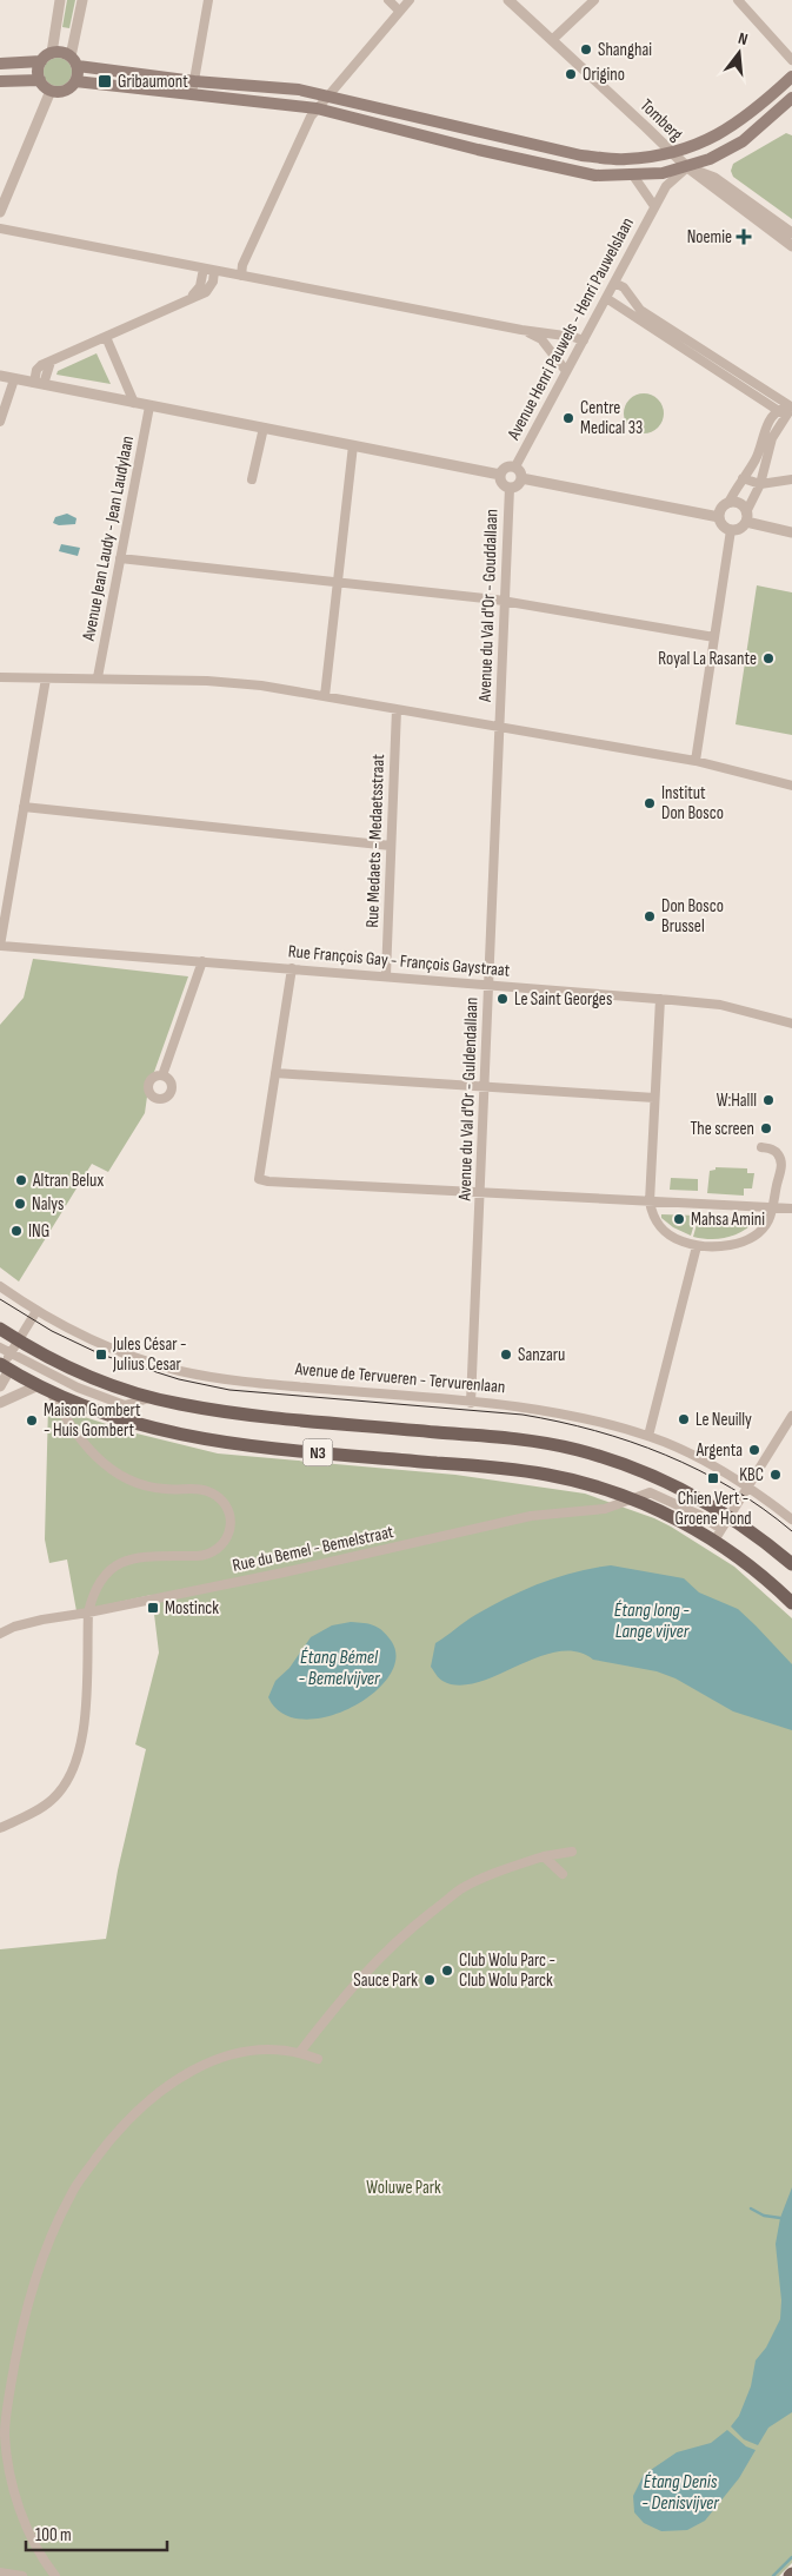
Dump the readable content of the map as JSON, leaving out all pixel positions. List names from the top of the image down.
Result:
{
  "streets": {
    "main road": ["N3"],
    "street": [
      "Tomberg",
      "Avenue Henri Pauwels - Henri Pauwelslaan",
      "Avenue Jean Laudy - Jean Laudylaan",
      "Avenue du Val d'Or - Gouddallaan",
      "Rue Medaets - Medaetsstraat",
      "Rue François Gay - François Gaystraat",
      "Avenue du Val d'Or - Guldendallaan",
      "Avenue de Tervueren - Tervurenlaan",
      "Rue du Bemel - Bemelstraat"
    ]
  },
  "crossings": [
    ["Tomberg", "Avenue Henri Pauwels - Henri Pauwelslaan"],
    ["Avenue Henri Pauwels - Henri Pauwelslaan", "Avenue du Val d'Or - Gouddallaan"],
    ["Avenue du Val d'Or - Gouddallaan", "Avenue du Val d'Or - Guldendallaan"],
    ["Rue Medaets - Medaetsstraat", "Rue François Gay - François Gaystraat"],
    ["Rue François Gay - François Gaystraat", "Avenue du Val d'Or - Guldendallaan"],
    ["Avenue du Val d'Or - Guldendallaan", "Avenue de Tervueren - Tervurenlaan"],
    ["N3", "Rue du Bemel - Bemelstraat"]
  ],
  "water": ["Étang long - Lange vijver", "Étang Bémel - Bemelvijver", "Étang Denis - Denisvijver"],
  "parks": ["Woluwe Park"],
  "places": {
    "other": [
      "Shanghai",
      "Origino",
      "Centre Medical 33",
      "Royal La Rasante",
      "Institut Don Bosco",
      "Don Bosco Brussel",
      "Le Saint Georges",
      "W:Halll",
      "The screen",
      "Altran Belux",
      "Nalys",
      "Mahsa Amini",
      "ING",
      "Sanzaru",
      "Le Neuilly",
      "Maison Gombert - Huis Gombert",
      "Argenta",
      "KBC",
      "Club Wolu Parc - Club Wolu Parck",
      "Sauce Park"
    ],
    "transit": [
      "Gribaumont",
      "Jules César - Julius Cesar",
      "Chien Vert - Groene Hond",
      "Mostinck"
    ],
    "health": ["Noemie"]
  },
  "scale_bar": "100 m",
  "north": "top"
}
